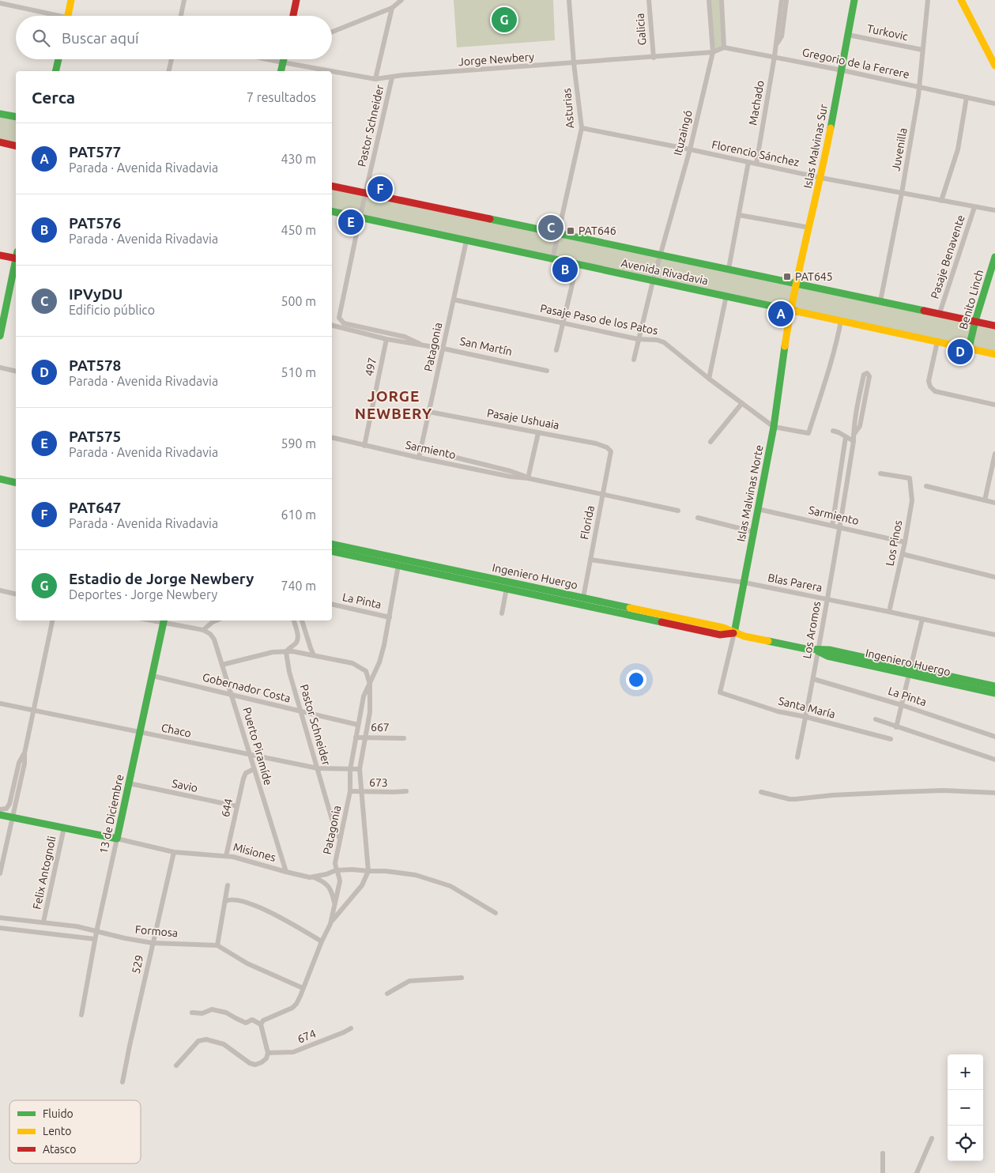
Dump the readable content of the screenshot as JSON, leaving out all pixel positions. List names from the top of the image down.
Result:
{
  "streets": {
    "main road": [
      "Islas Malvinas Sur",
      "Avenida Rivadavia",
      "Benito Linch",
      "Islas Malvinas Norte",
      "Ingeniero Huergo",
      "13 de Diciembre",
      "Misiones"
    ],
    "street": [
      "Galicia",
      "Turkovic",
      "Jorge Newbery",
      "Gregorio de la Ferrere",
      "Machado",
      "Asturias",
      "Pastor Schneider",
      "Ituzaingó",
      "Juvenilla",
      "Florencio Sánchez",
      "Pasaje Benavente",
      "Pasaje Paso de los Patos",
      "San Martín",
      "Patagonia",
      "497",
      "Pasaje Ushuaia",
      "Sarmiento",
      "Florida",
      "Los Pinos",
      "Blas Parera",
      "La Pinta",
      "Los Aromos",
      "Gobernador Costa",
      "Santa María",
      "667",
      "Chaco",
      "Puerto Piramíde",
      "673",
      "Savio",
      "644",
      "Felix Antognoli",
      "Formosa",
      "529",
      "674"
    ]
  },
  "crossings": [
    ["Galicia", "Jorge Newbery"],
    ["Turkovic", "Islas Malvinas Sur"],
    ["Turkovic", "Juvenilla"],
    ["Jorge Newbery", "Asturias"],
    ["Jorge Newbery", "Pastor Schneider"],
    ["Jorge Newbery", "Ituzaingó"],
    ["Gregorio de la Ferrere", "Machado"],
    ["Gregorio de la Ferrere", "Islas Malvinas Sur"],
    ["Gregorio de la Ferrere", "Juvenilla"],
    ["Machado", "Florencio Sánchez"],
    ["Asturias", "Florencio Sánchez"],
    ["Asturias", "Avenida Rivadavia"],
    ["Pastor Schneider", "Avenida Rivadavia"],
    ["Pastor Schneider", "San Martín"],
    ["Pastor Schneider", "Patagonia"],
    ["Pastor Schneider", "Gobernador Costa"],
    ["Pastor Schneider", "Chaco"],
    ["Ituzaingó", "Florencio Sánchez"],
    ["Ituzaingó", "Avenida Rivadavia"],
    ["Islas Malvinas Sur", "Florencio Sánchez"],
    ["Islas Malvinas Sur", "Avenida Rivadavia"],
    ["Islas Malvinas Sur", "Islas Malvinas Norte"],
    ["Juvenilla", "Florencio Sánchez"],
    ["Juvenilla", "Avenida Rivadavia"],
    ["Florencio Sánchez", "Pasaje Benavente"],
    ["Pasaje Benavente", "Avenida Rivadavia"],
    ["Avenida Rivadavia", "Benito Linch"],
    ["Avenida Rivadavia", "Pasaje Paso de los Patos"],
    ["Avenida Rivadavia", "Patagonia"],
    ["Avenida Rivadavia", "Islas Malvinas Norte"],
    ["Pasaje Paso de los Patos", "Patagonia"],
    ["Pasaje Paso de los Patos", "Islas Malvinas Norte"],
    ["San Martín", "Patagonia"],
    ["San Martín", "497"],
    ["Patagonia", "Pasaje Ushuaia"],
    ["Patagonia", "Sarmiento"],
    ["Patagonia", "Ingeniero Huergo"],
    ["Patagonia", "La Pinta"],
    ["Patagonia", "Gobernador Costa"],
    ["Patagonia", "667"],
    ["Patagonia", "Chaco"],
    ["Patagonia", "673"],
    ["Patagonia", "Misiones"],
    ["Patagonia", "Formosa"],
    ["497", "Sarmiento"],
    ["Pasaje Ushuaia", "Florida"],
    ["Sarmiento", "Islas Malvinas Norte"],
    ["Sarmiento", "Florida"],
    ["Sarmiento", "Los Pinos"],
    ["Sarmiento", "Los Aromos"],
    ["Islas Malvinas Norte", "Ingeniero Huergo"],
    ["Islas Malvinas Norte", "Blas Parera"],
    ["Islas Malvinas Norte", "Santa María"],
    ["Florida", "Ingeniero Huergo"],
    ["Florida", "Blas Parera"],
    ["Los Pinos", "Blas Parera"],
    ["Ingeniero Huergo", "Los Aromos"],
    ["Blas Parera", "Los Aromos"],
    ["La Pinta", "Los Aromos"],
    ["Los Aromos", "Santa María"],
    ["Gobernador Costa", "Puerto Piramíde"],
    ["Gobernador Costa", "13 de Diciembre"],
    ["Chaco", "Puerto Piramíde"],
    ["Chaco", "13 de Diciembre"],
    ["Puerto Piramíde", "644"],
    ["Puerto Piramíde", "Misiones"],
    ["Savio", "644"],
    ["Savio", "13 de Diciembre"],
    ["644", "Misiones"],
    ["13 de Diciembre", "Misiones"],
    ["13 de Diciembre", "Formosa"],
    ["Misiones", "Felix Antognoli"],
    ["Misiones", "529"],
    ["Felix Antognoli", "Formosa"],
    ["Formosa", "529"]
  ],
  "districts": ["JORGE NEWBERY"],
  "places": {
    "transit": ["PAT646", "PAT645"]
  },
  "legend": ["Fluido", "Lento", "Atasco"],
  "page": {
    "pins": [
      "G",
      "F",
      "E",
      "C",
      "B",
      "A",
      "D"
    ],
    "search": "Buscar aquí",
    "heading": ["Cerca", "7 resultados"],
    "list": [
      {
        "mark": "A",
        "name": "PAT577",
        "note": "Parada · Avenida Rivadavia",
        "value": "430 m"
      },
      {
        "mark": "B",
        "name": "PAT576",
        "note": "Parada · Avenida Rivadavia",
        "value": "450 m"
      },
      {
        "mark": "C",
        "name": "IPVyDU",
        "note": "Edificio público",
        "value": "500 m"
      },
      {
        "mark": "D",
        "name": "PAT578",
        "note": "Parada · Avenida Rivadavia",
        "value": "510 m"
      },
      {
        "mark": "E",
        "name": "PAT575",
        "note": "Parada · Avenida Rivadavia",
        "value": "590 m"
      },
      {
        "mark": "F",
        "name": "PAT647",
        "note": "Parada · Avenida Rivadavia",
        "value": "610 m"
      },
      {
        "mark": "G",
        "name": "Estadio de Jorge Newbery",
        "note": "Deportes · Jorge Newbery",
        "value": "740 m"
      }
    ],
    "map_buttons": ["+", "−"]
  }
}
